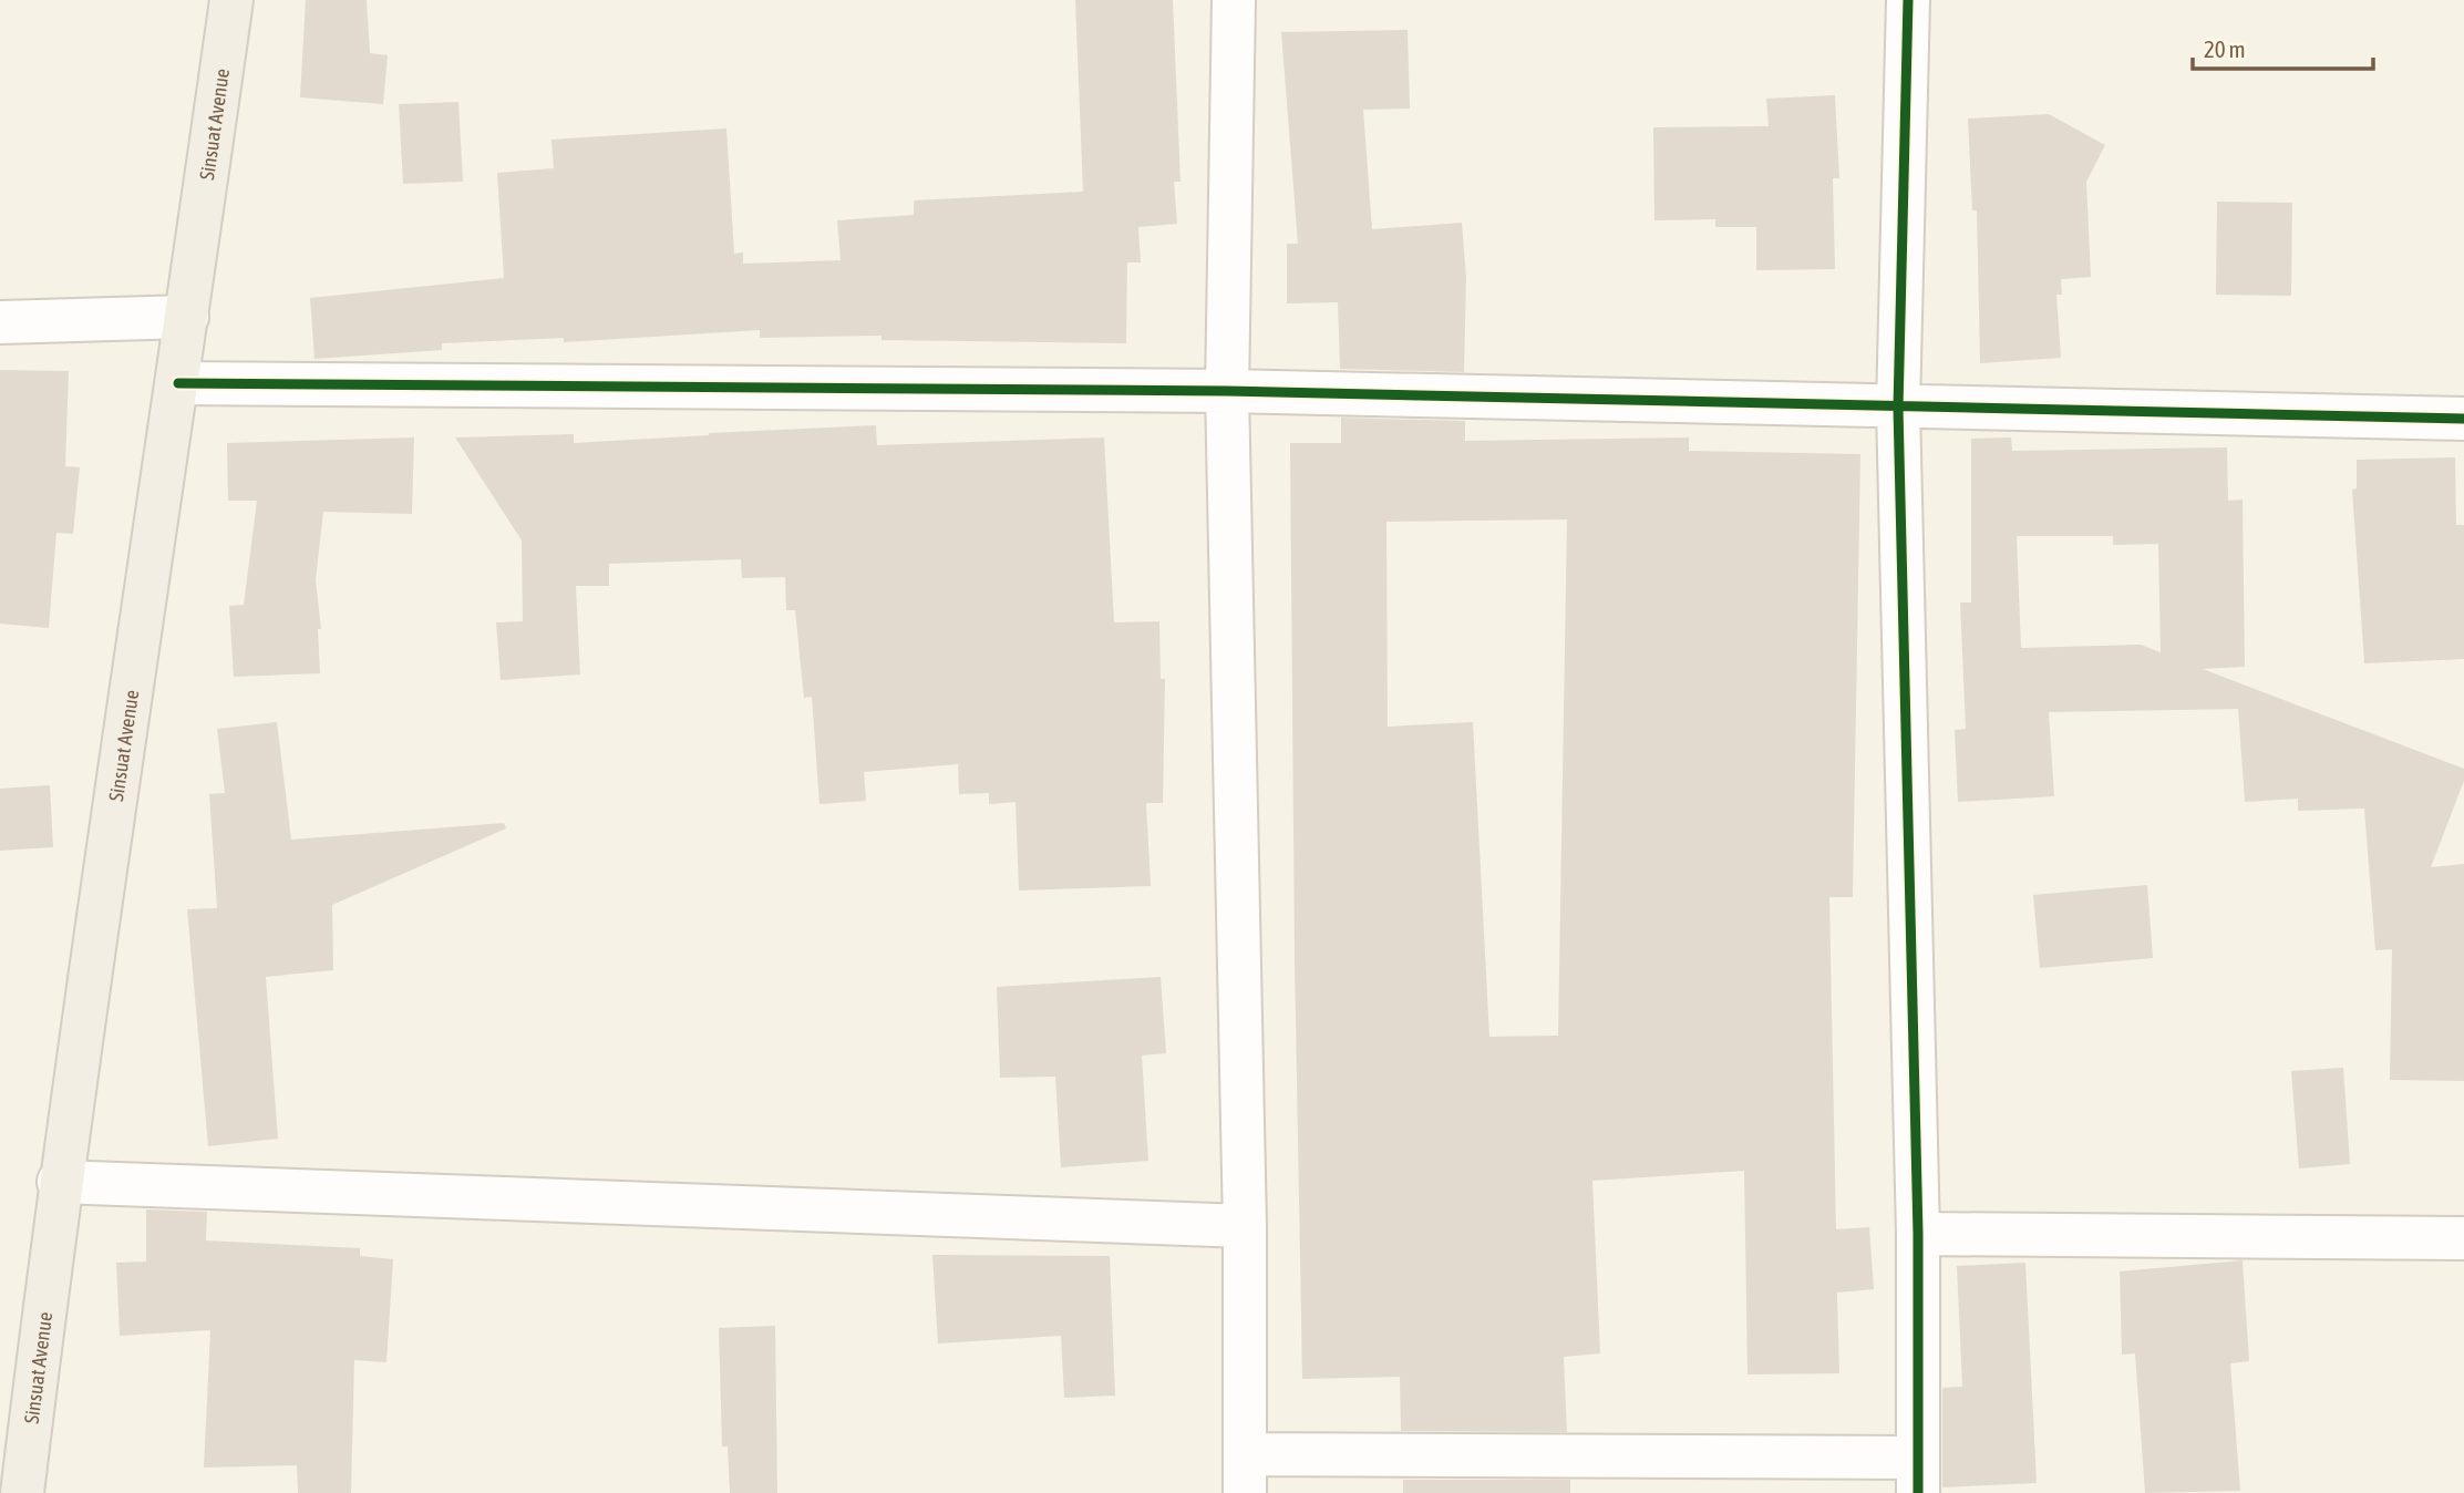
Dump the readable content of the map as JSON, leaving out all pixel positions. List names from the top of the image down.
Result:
{
  "streets": {
    "main road": ["Sinsuat Avenue"]
  },
  "scale_bar": "20 m"
}
